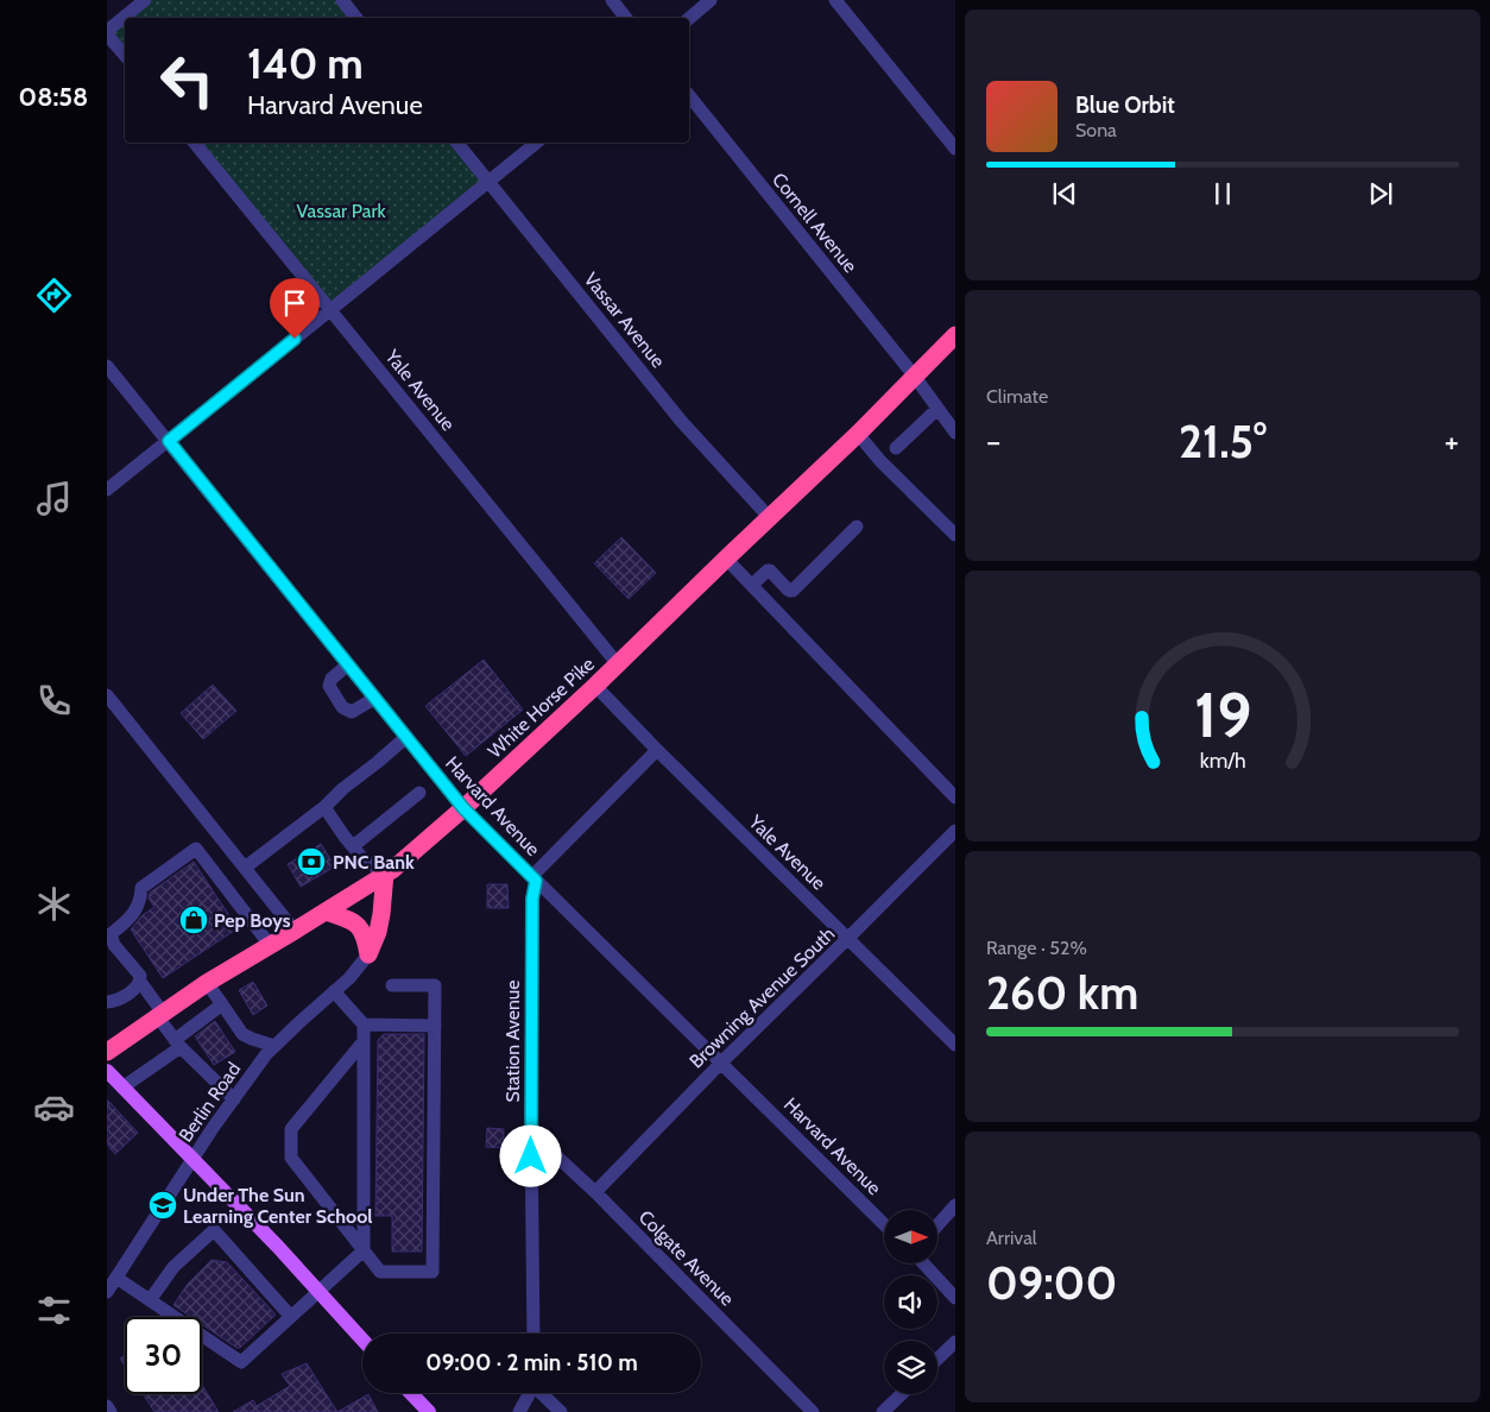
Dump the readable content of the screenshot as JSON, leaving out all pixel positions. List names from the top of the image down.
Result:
{
  "streets": {
    "highway": ["White Horse Pike"],
    "street": [
      "Cornell Avenue",
      "Vassar Avenue",
      "Yale Avenue",
      "Harvard Avenue",
      "Browning Avenue South",
      "Station Avenue",
      "Berlin Road",
      "Colgate Avenue"
    ]
  },
  "crossings": [
    ["Cornell Avenue", "White Horse Pike"],
    ["Vassar Avenue", "White Horse Pike"],
    ["Yale Avenue", "White Horse Pike"],
    ["Yale Avenue", "Browning Avenue South"],
    ["White Horse Pike", "Harvard Avenue"],
    ["Harvard Avenue", "Browning Avenue South"],
    ["Harvard Avenue", "Station Avenue"],
    ["Browning Avenue South", "Colgate Avenue"],
    ["Station Avenue", "Colgate Avenue"]
  ],
  "parks": ["Vassar Park"],
  "places": {
    "bank": ["PNC Bank"],
    "shop": ["Pep Boys"],
    "school or university": ["Under The Sun Learning Center School"]
  },
  "north": "right",
  "page": {
    "tabs": "08:58",
    "turn": ["140 m", "Harvard Avenue"],
    "song": ["Blue Orbit", "Sona"],
    "tile": [
      "Climate",
      ["Range · 52%", "260 km"],
      ["Arrival", "09:00"]
    ],
    "heat": ["−", "21.5°", "+"],
    "limit": "30",
    "trip": "09:00 · 2 min · 510 m",
    "gauge": ["19", "km/h"]
  }
}
